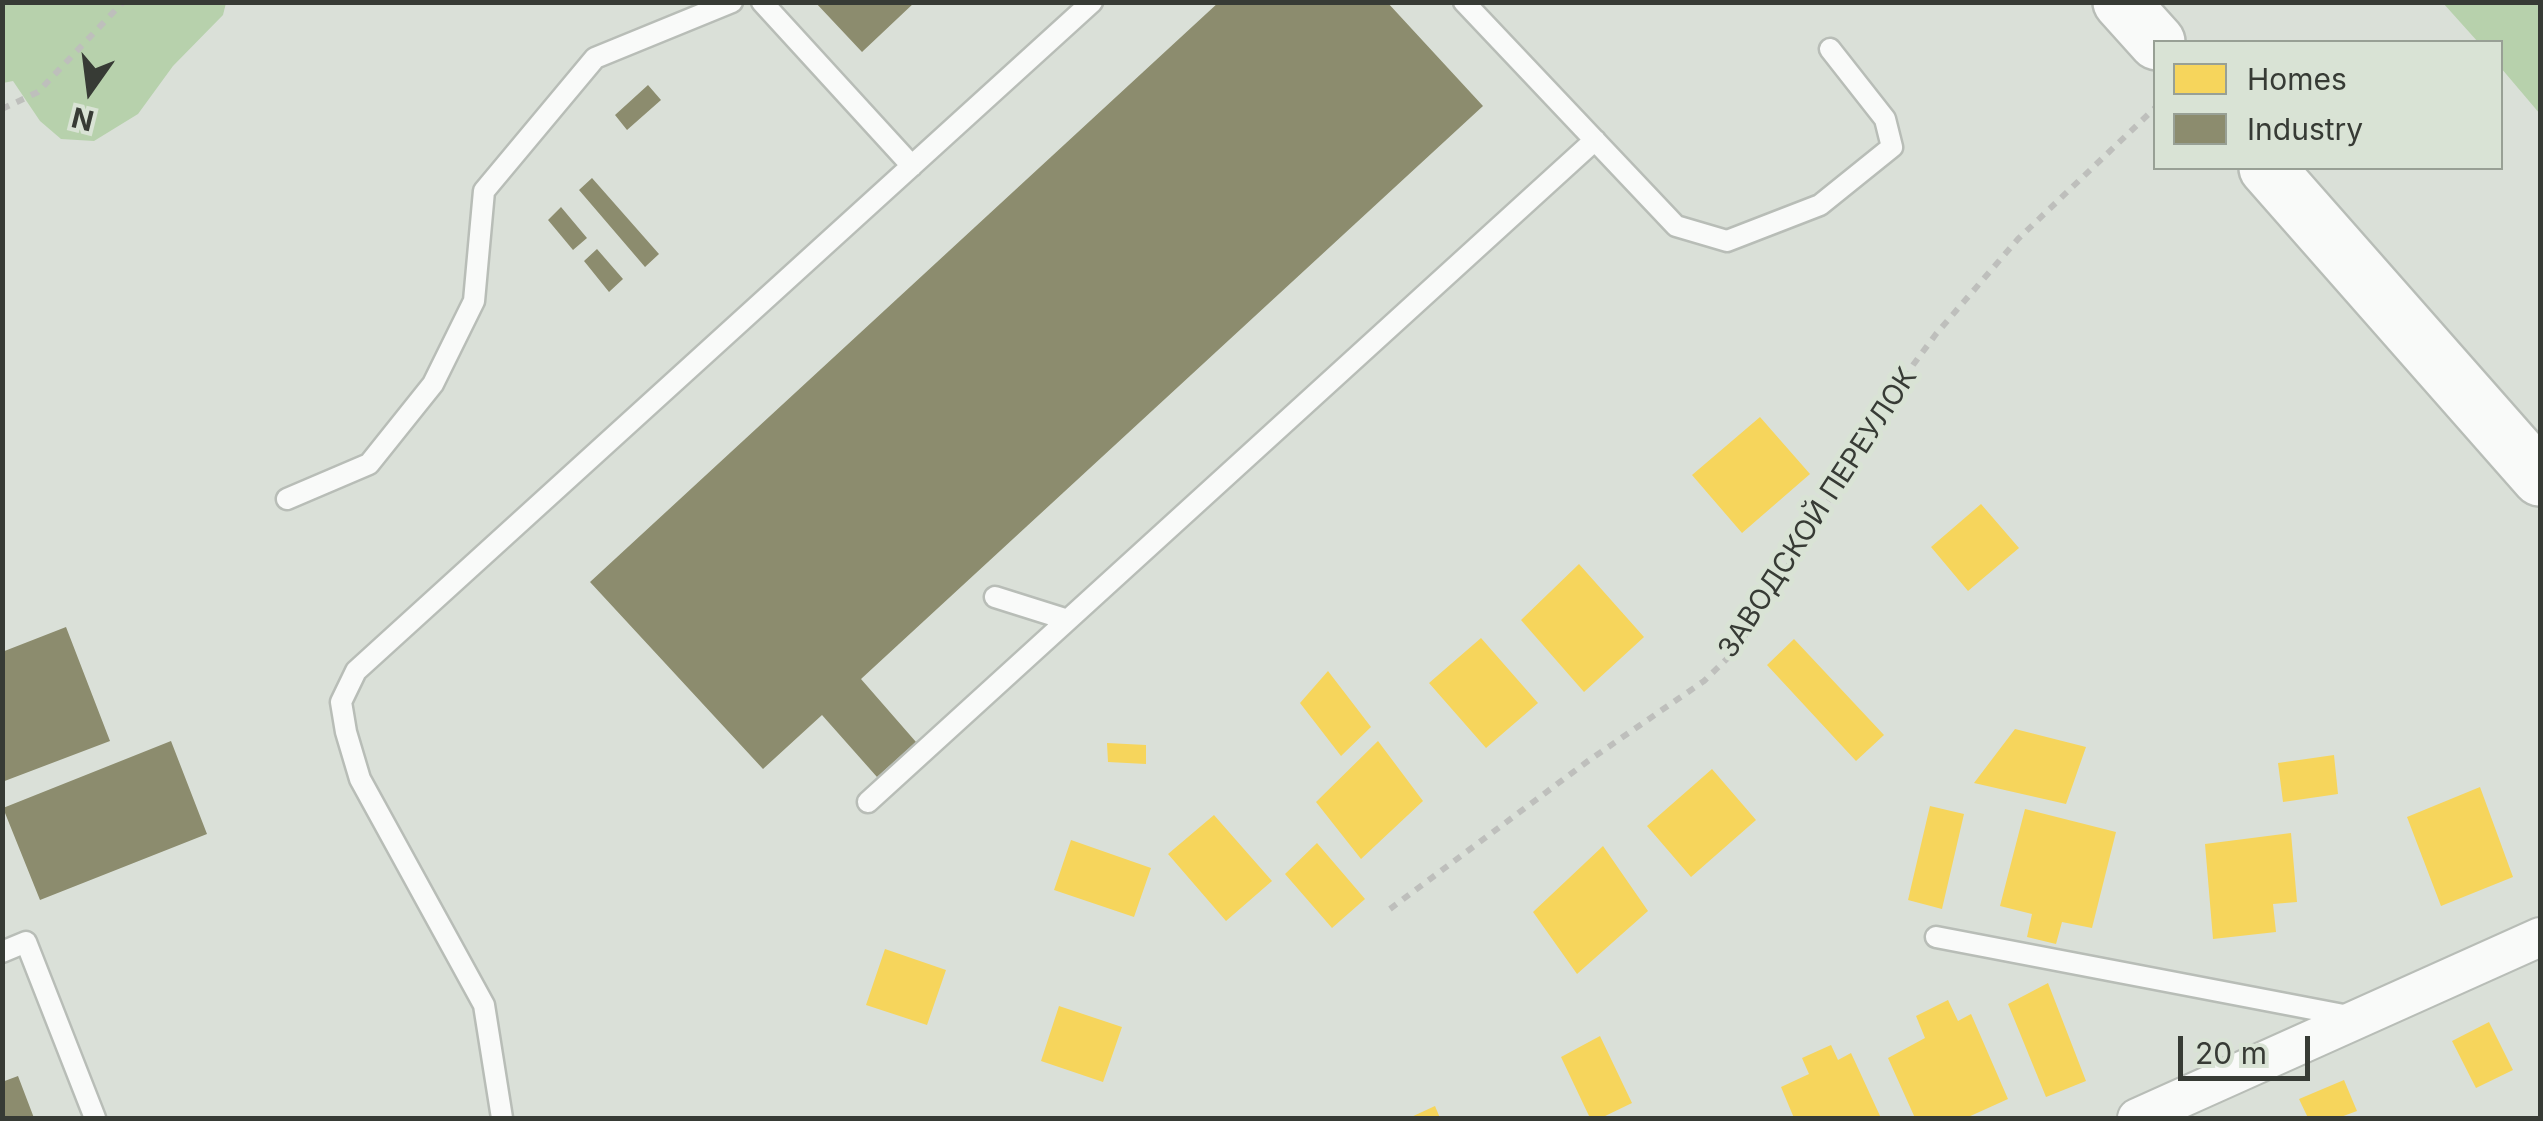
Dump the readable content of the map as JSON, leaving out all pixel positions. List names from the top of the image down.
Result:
{
  "streets": {
    "path": ["ЗАВОДСКОЙ ПЕРЕУЛОК"]
  },
  "legend": ["Homes", "Industry"],
  "scale_bar": "20 m",
  "north": "bottom"
}
